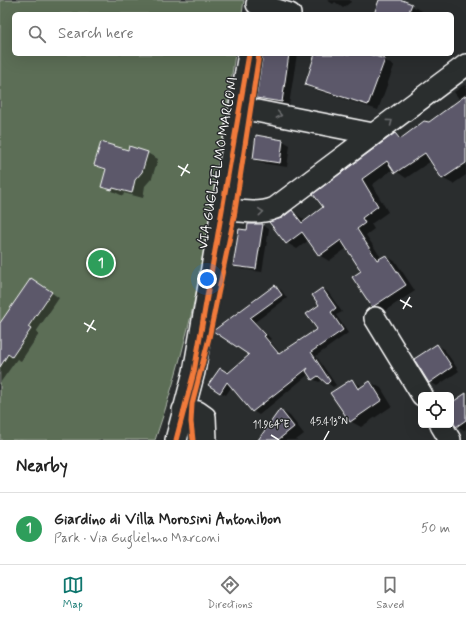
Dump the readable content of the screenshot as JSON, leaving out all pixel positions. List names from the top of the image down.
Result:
{
  "streets": {
    "street": ["VIA GUGLIELMO MARCONI"]
  },
  "page": {
    "search": "Search here",
    "pins": "1",
    "heading": "Nearby",
    "list": [
      {
        "mark": "1",
        "name": "Giardino di Villa Morosini Antonibon",
        "note": "Park · Via Guglielmo Marconi",
        "value": "50 m"
      }
    ],
    "nav": ["Map", "Directions", "Saved"]
  },
  "coordinates": ["45.413°N", "11.964°E"]
}
